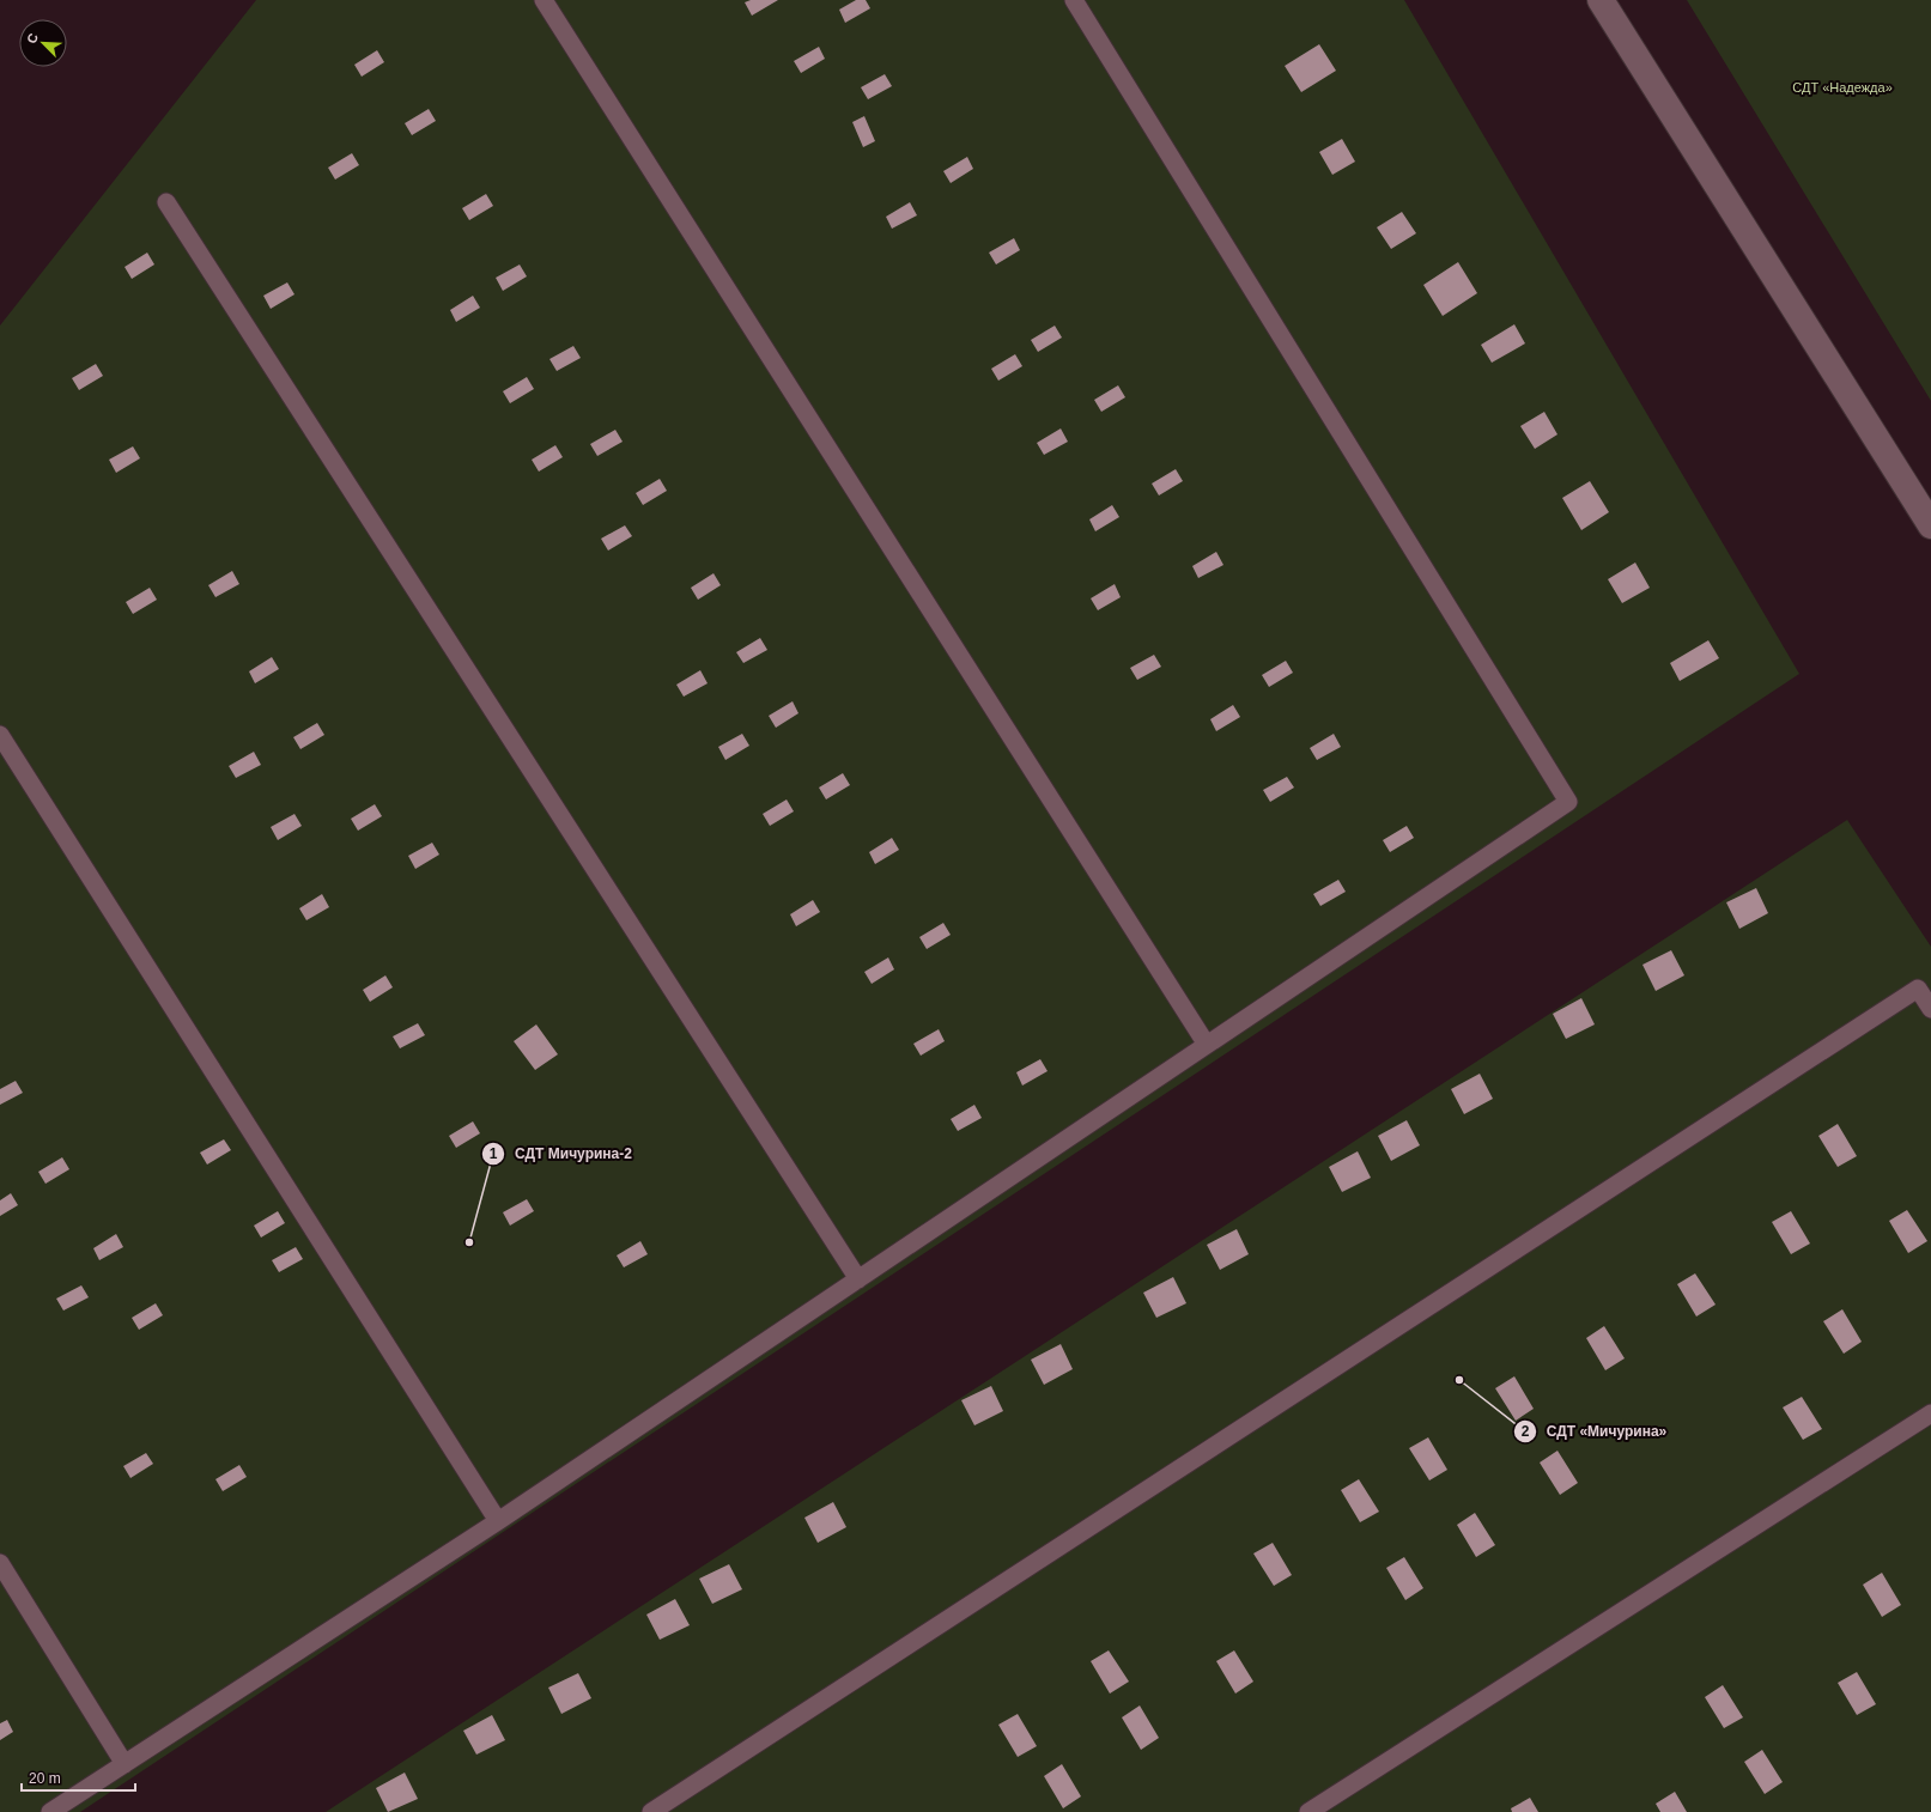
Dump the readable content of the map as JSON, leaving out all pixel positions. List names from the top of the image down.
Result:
{
  "parks": ["СДТ «Надежда»"],
  "places": ["СДТ Мичурина-2", "СДТ «Мичурина»"],
  "scale_bar": "20 m",
  "north": "top left"
}
